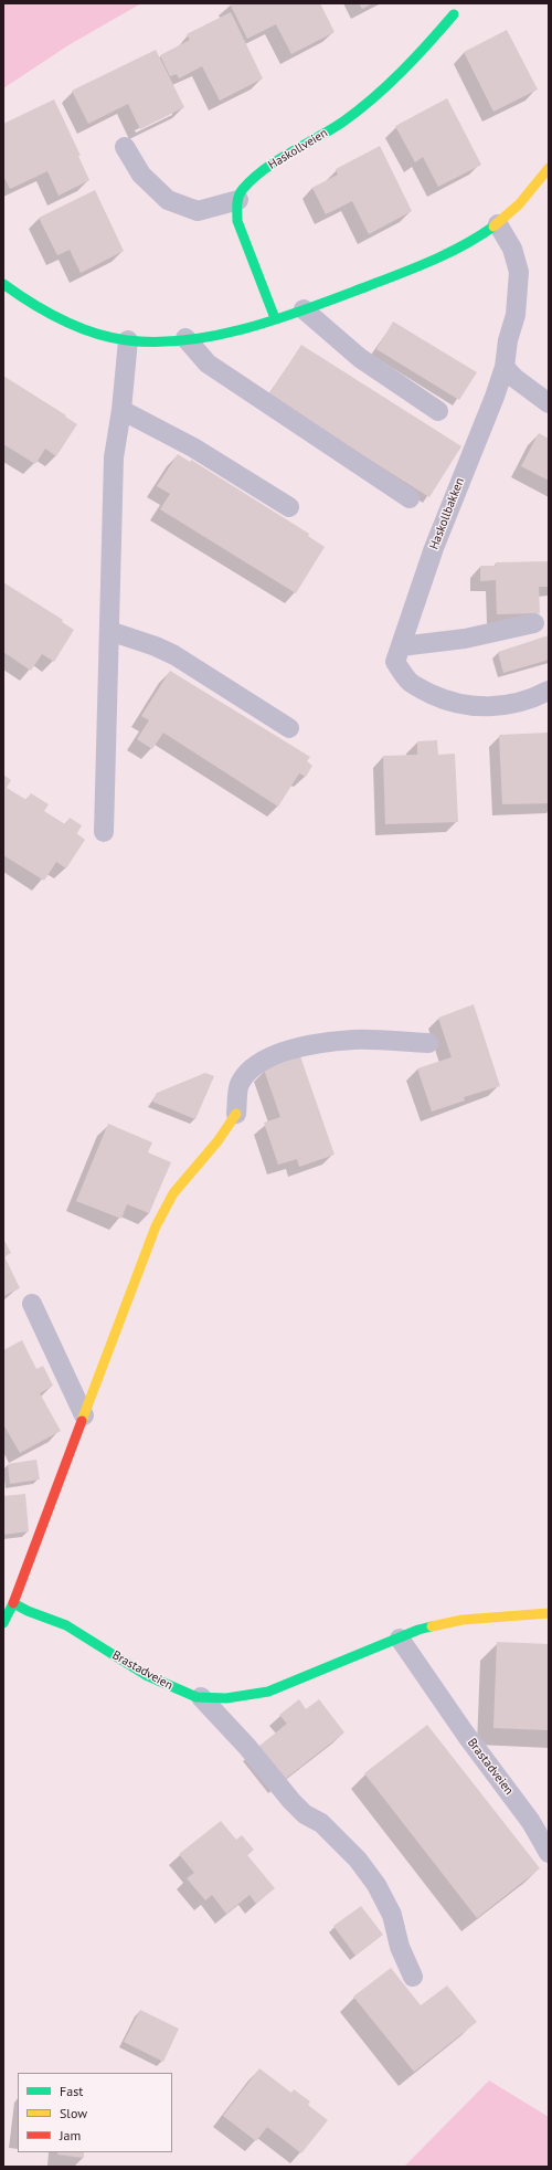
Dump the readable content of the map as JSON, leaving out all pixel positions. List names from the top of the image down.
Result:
{
  "streets": {
    "street": ["Haskollveien", "Brastadveien"],
    "lane": ["Haskollbakken"]
  },
  "legend": ["Fast", "Slow", "Jam"]
}
